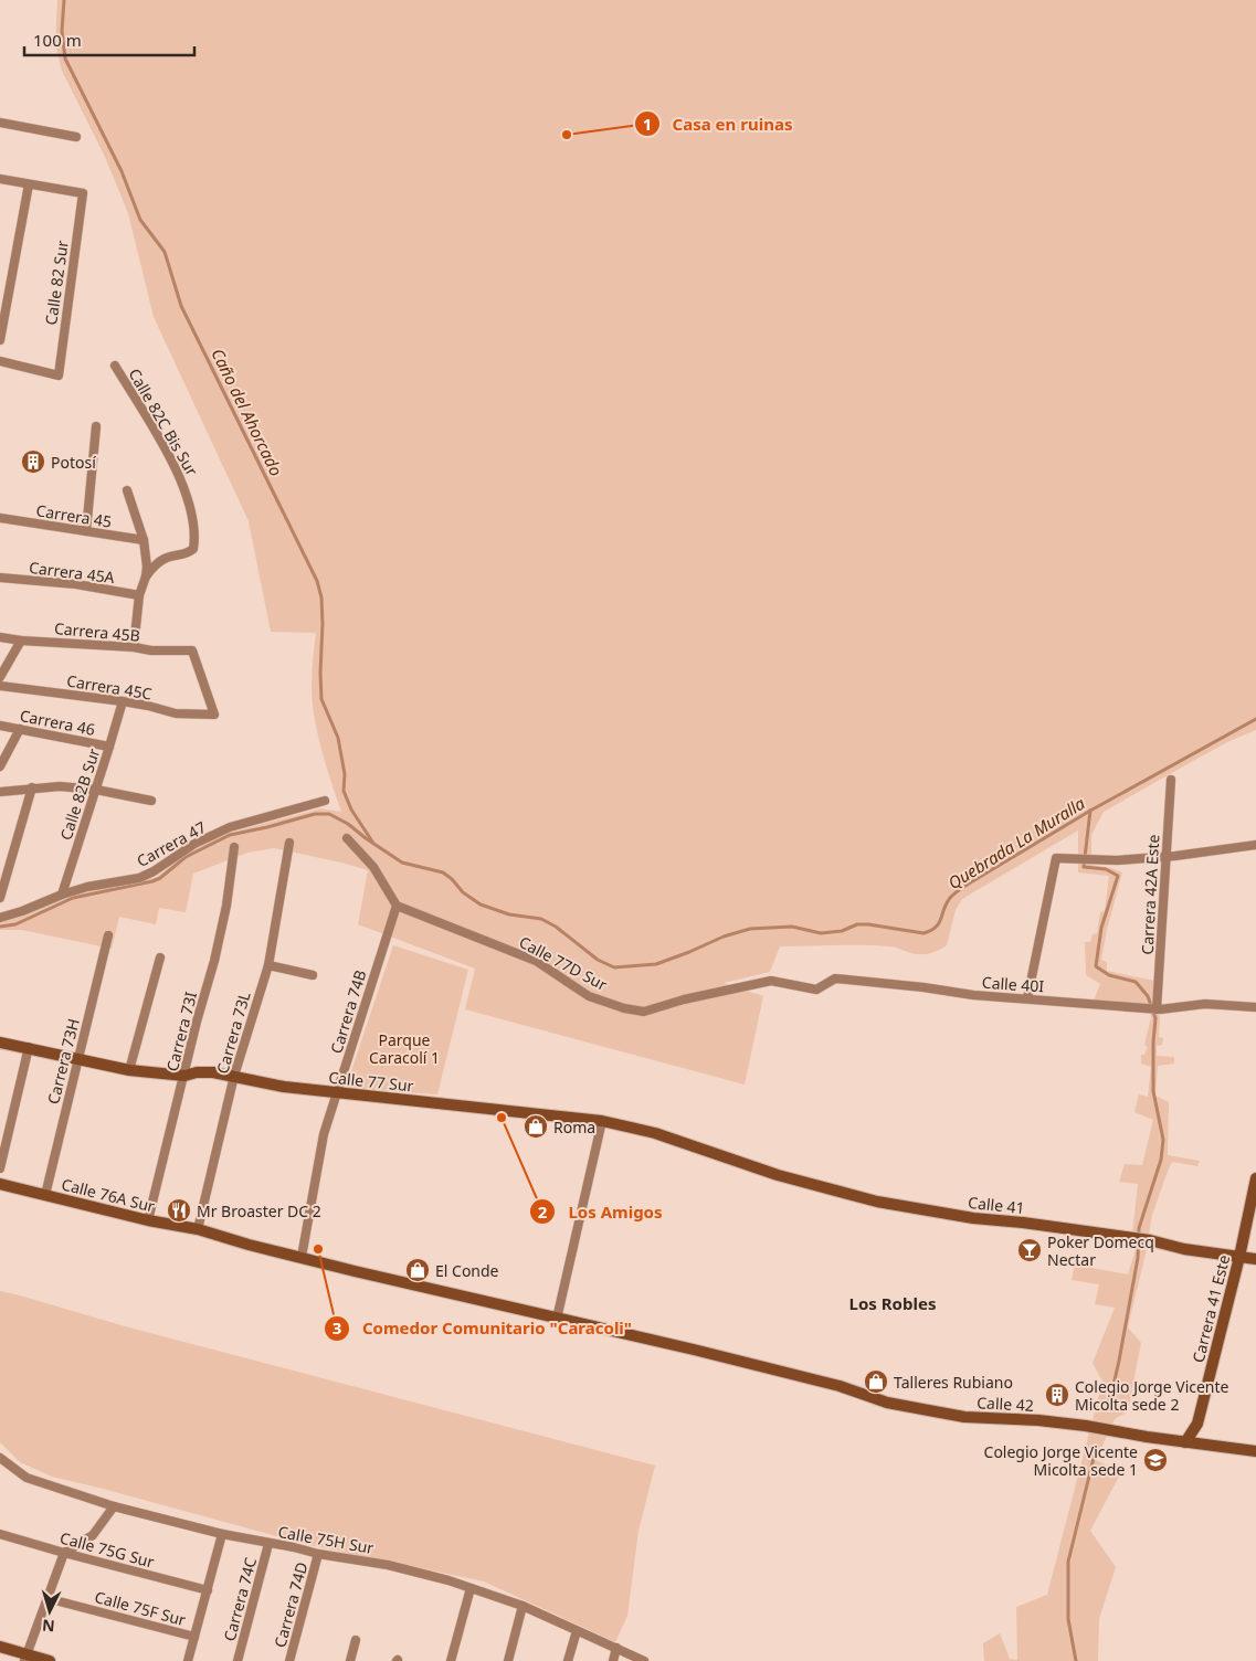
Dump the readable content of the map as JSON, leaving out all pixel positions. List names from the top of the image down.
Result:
{
  "streets": {
    "street": [
      "Calle 82 Sur",
      "Calle 82C Bis Sur",
      "Carrera 45",
      "Carrera 45A",
      "Carrera 45B",
      "Carrera 45C",
      "Carrera 46",
      "Calle 82B Sur",
      "Carrera 47",
      "Carrera 42A Este",
      "Calle 77D Sur",
      "Calle 40I",
      "Carrera 74B",
      "Carrera 73I",
      "Carrera 73L",
      "Carrera 73H",
      "Calle 77 Sur",
      "Calle 76A Sur",
      "Calle 41",
      "Carrera 41 Este",
      "Calle 42",
      "Calle 75H Sur",
      "Calle 75G Sur",
      "Carrera 74C",
      "Carrera 74D",
      "Calle 75F Sur"
    ]
  },
  "crossings": [
    ["Carrera 45B", "Carrera 45C"],
    ["Carrera 45C", "Calle 82B Sur"],
    ["Carrera 46", "Calle 82B Sur"],
    ["Calle 82B Sur", "Carrera 47"],
    ["Carrera 42A Este", "Calle 40I"],
    ["Calle 77D Sur", "Calle 40I"],
    ["Calle 77D Sur", "Carrera 74B"],
    ["Carrera 74B", "Calle 77 Sur"],
    ["Carrera 74B", "Calle 76A Sur"],
    ["Carrera 73I", "Calle 77 Sur"],
    ["Carrera 73I", "Calle 76A Sur"],
    ["Carrera 73L", "Calle 77 Sur"],
    ["Carrera 73L", "Calle 76A Sur"],
    ["Carrera 73H", "Calle 77 Sur"],
    ["Carrera 73H", "Calle 76A Sur"],
    ["Calle 77 Sur", "Calle 41"],
    ["Calle 76A Sur", "Calle 42"],
    ["Calle 41", "Carrera 41 Este"],
    ["Carrera 41 Este", "Calle 42"],
    ["Calle 75H Sur", "Carrera 74C"],
    ["Calle 75H Sur", "Carrera 74D"]
  ],
  "districts": ["Los Robles"],
  "water": ["Caño del Ahorcado", "Quebrada La Muralla"],
  "parks": ["Parque Caracolí 1"],
  "places": {
    "other": ["Casa en ruinas", "Los Amigos", "Comedor Comunitario \"Caracoli\""],
    "building": ["Potosí", "Colegio Jorge Vicente Micolta sede 2"],
    "shop": ["Roma", "El Conde", "Talleres Rubiano"],
    "restaurant": ["Mr Broaster DC 2"],
    "bar": ["Poker Domecq Nectar"],
    "school or university": ["Colegio Jorge Vicente Micolta sede 1"]
  },
  "scale_bar": "100 m",
  "north": "bottom"
}
